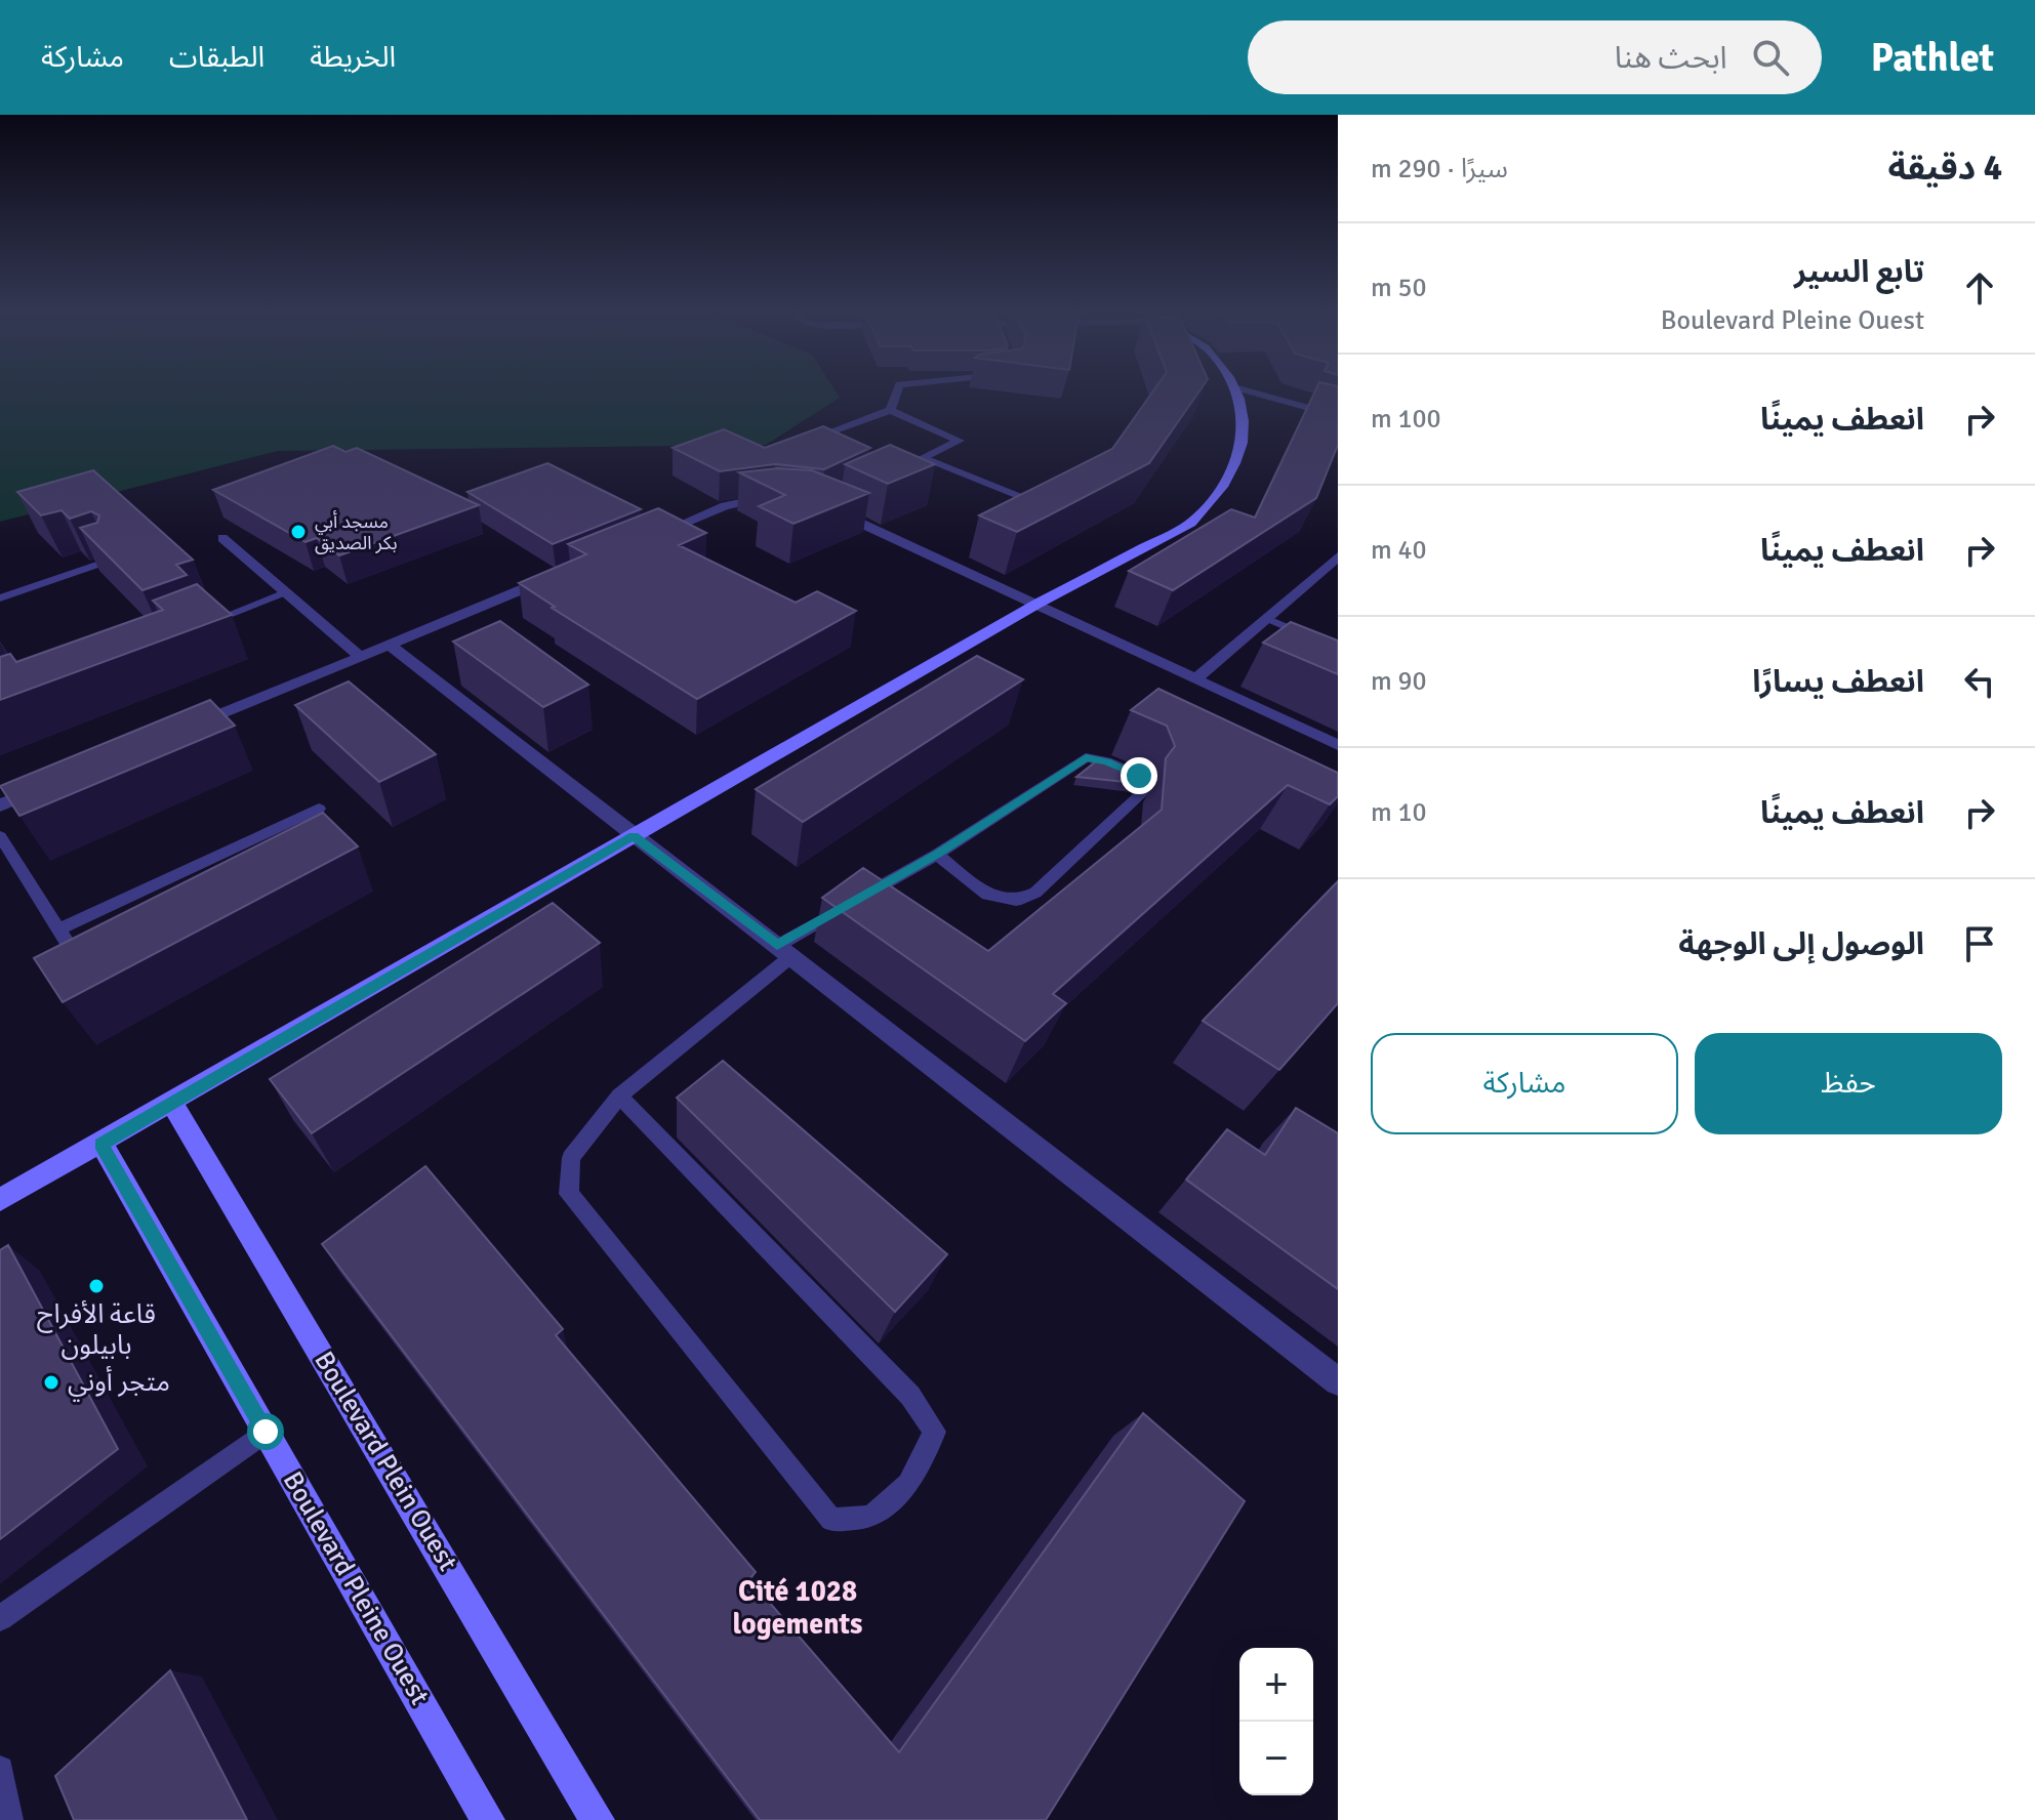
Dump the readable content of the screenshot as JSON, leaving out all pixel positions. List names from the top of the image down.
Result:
{
  "streets": {
    "main road": ["Boulevard Plein Ouest", "Boulevard Pleine Ouest"]
  },
  "districts": ["Cité 1028 logements"],
  "places": ["مسجد أبي بكر الصديق", "قاعة الأفراح بابيلون", "متجر أوني"],
  "page": {
    "header": "Pathlet",
    "search": "ابحث هنا",
    "nav": ["الخريطة", "الطبقات", "مشاركة"],
    "heading": ["4 دقيقة", "سيرًا · 290 m"],
    "list": [
      ["تابع السير", "Boulevard Pleine Ouest", "50 m"],
      ["انعطف يمينًا", "100 m"],
      ["انعطف يمينًا", "40 m"],
      ["انعطف يسارًا", "90 m"],
      ["انعطف يمينًا", "10 m"],
      "الوصول إلى الوجهة"
    ],
    "buttons": ["حفظ", "مشاركة"],
    "map_buttons": ["+", "−"]
  }
}
